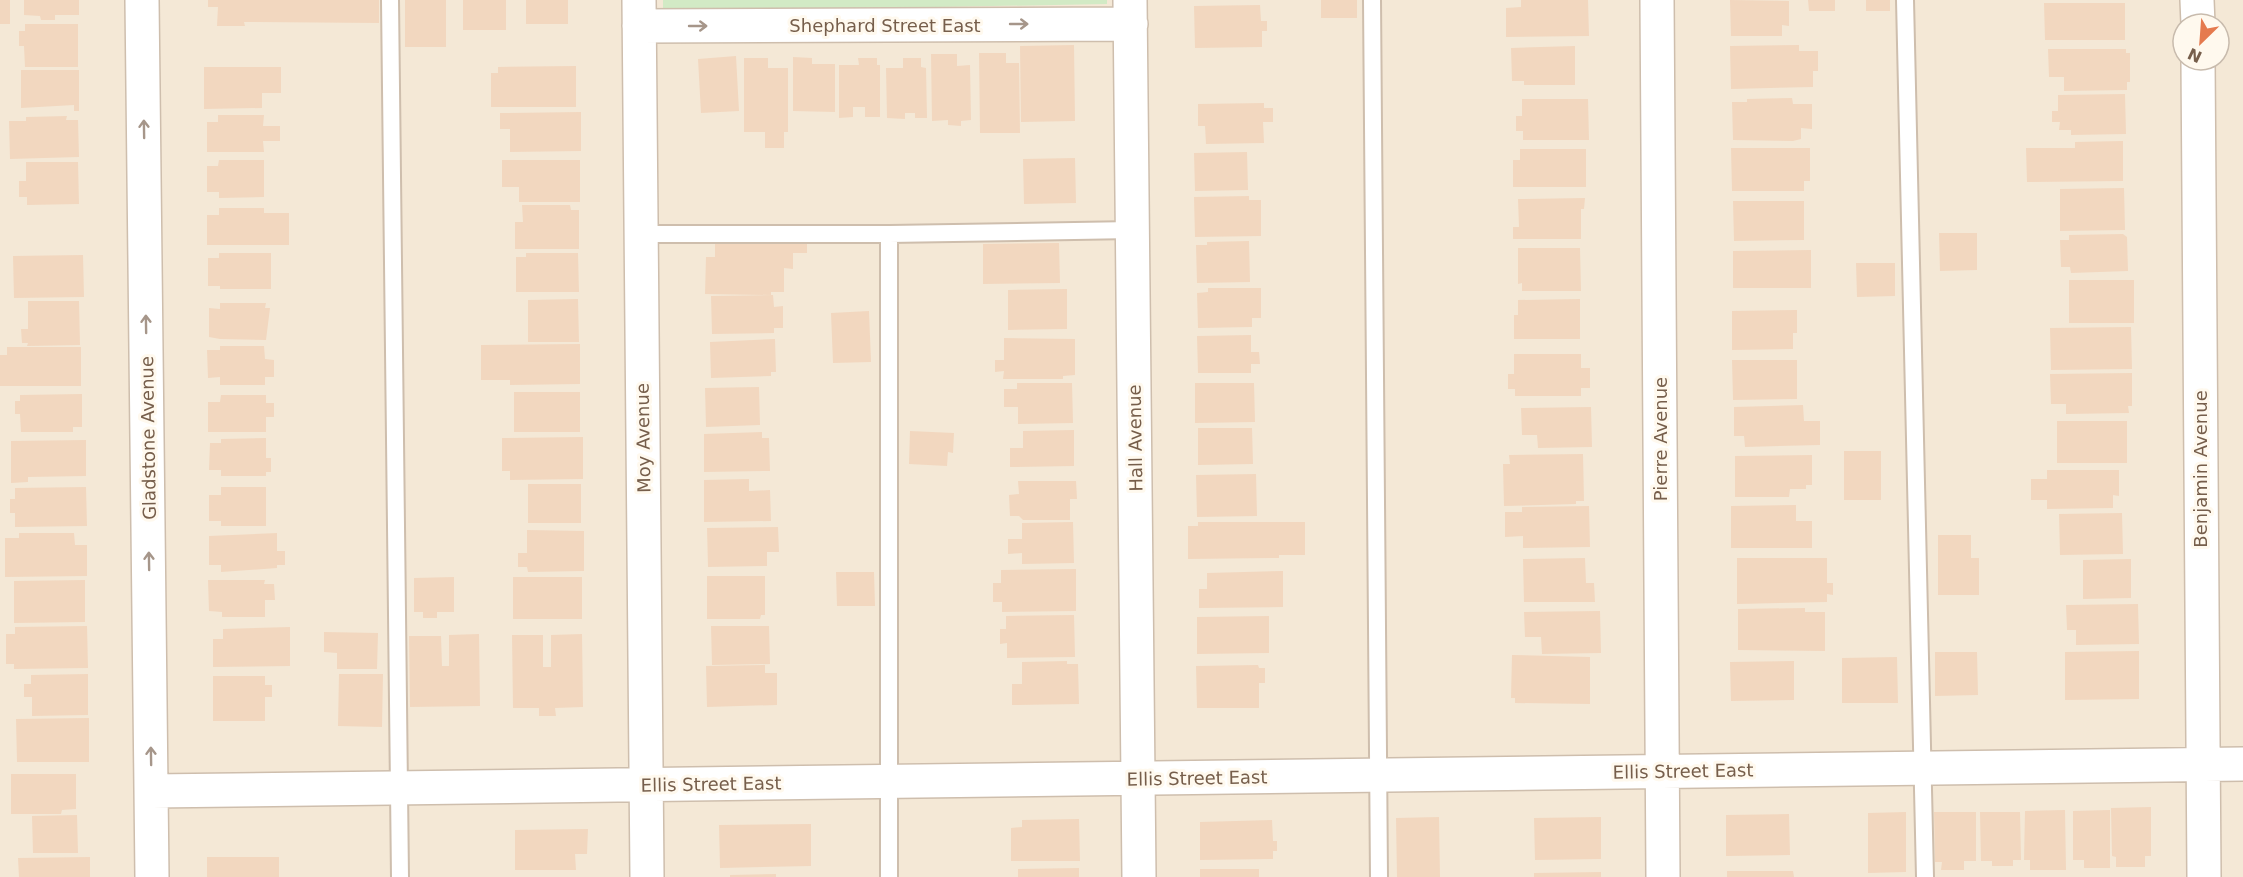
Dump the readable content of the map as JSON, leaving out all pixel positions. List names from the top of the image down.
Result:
{
  "streets": {
    "street": [
      "Shephard Street East",
      "Gladstone Avenue",
      "Moy Avenue",
      "Hall Avenue",
      "Pierre Avenue",
      "Benjamin Avenue",
      "Ellis Street East"
    ]
  },
  "crossings": [
    ["Shephard Street East", "Moy Avenue"],
    ["Shephard Street East", "Hall Avenue"],
    ["Gladstone Avenue", "Ellis Street East"],
    ["Moy Avenue", "Ellis Street East"],
    ["Hall Avenue", "Ellis Street East"],
    ["Pierre Avenue", "Ellis Street East"],
    ["Benjamin Avenue", "Ellis Street East"]
  ],
  "one_way": ["Shephard Street East", "Gladstone Avenue"],
  "north": "bottom left"
}
